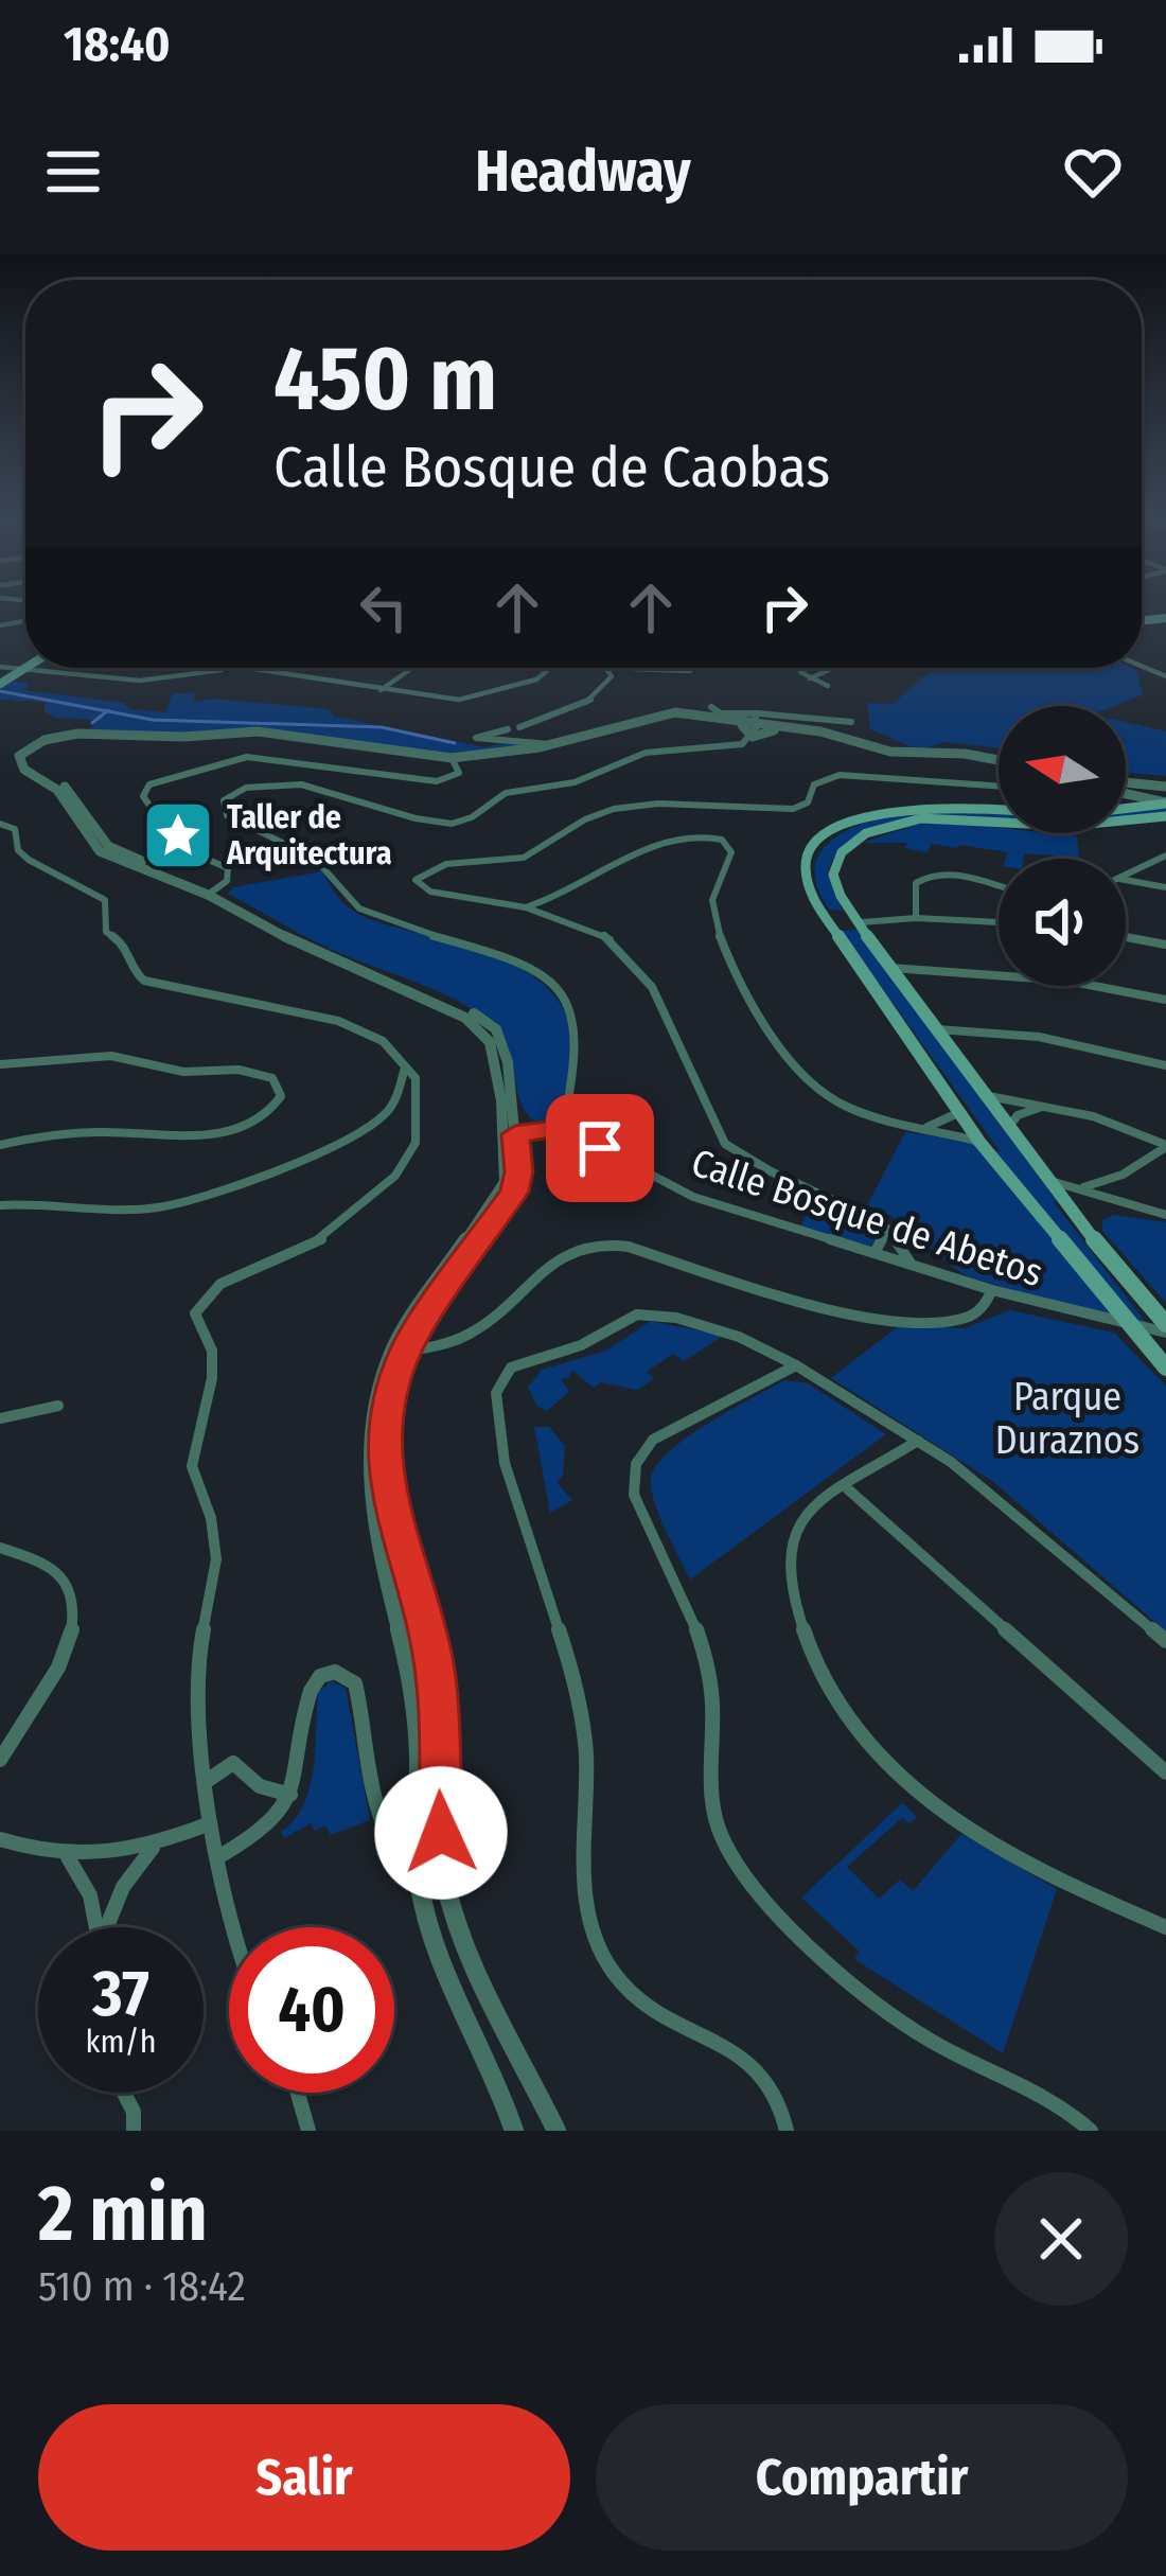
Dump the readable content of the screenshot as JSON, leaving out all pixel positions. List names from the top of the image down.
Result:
{
  "streets": {
    "street": ["Calle Bosque de Abetos"]
  },
  "parks": ["Parque Duraznos"],
  "places": {
    "place": ["Taller de Arquitectura"]
  },
  "north": "left",
  "page": {
    "status": "18:40",
    "header": "Headway",
    "turn": ["450 m", "Calle Bosque de Caobas"],
    "speed": "37 km/h",
    "limit": "40",
    "heading": ["2 min", "510 m · 18:42"],
    "buttons": ["Salir", "Compartir"]
  }
}
